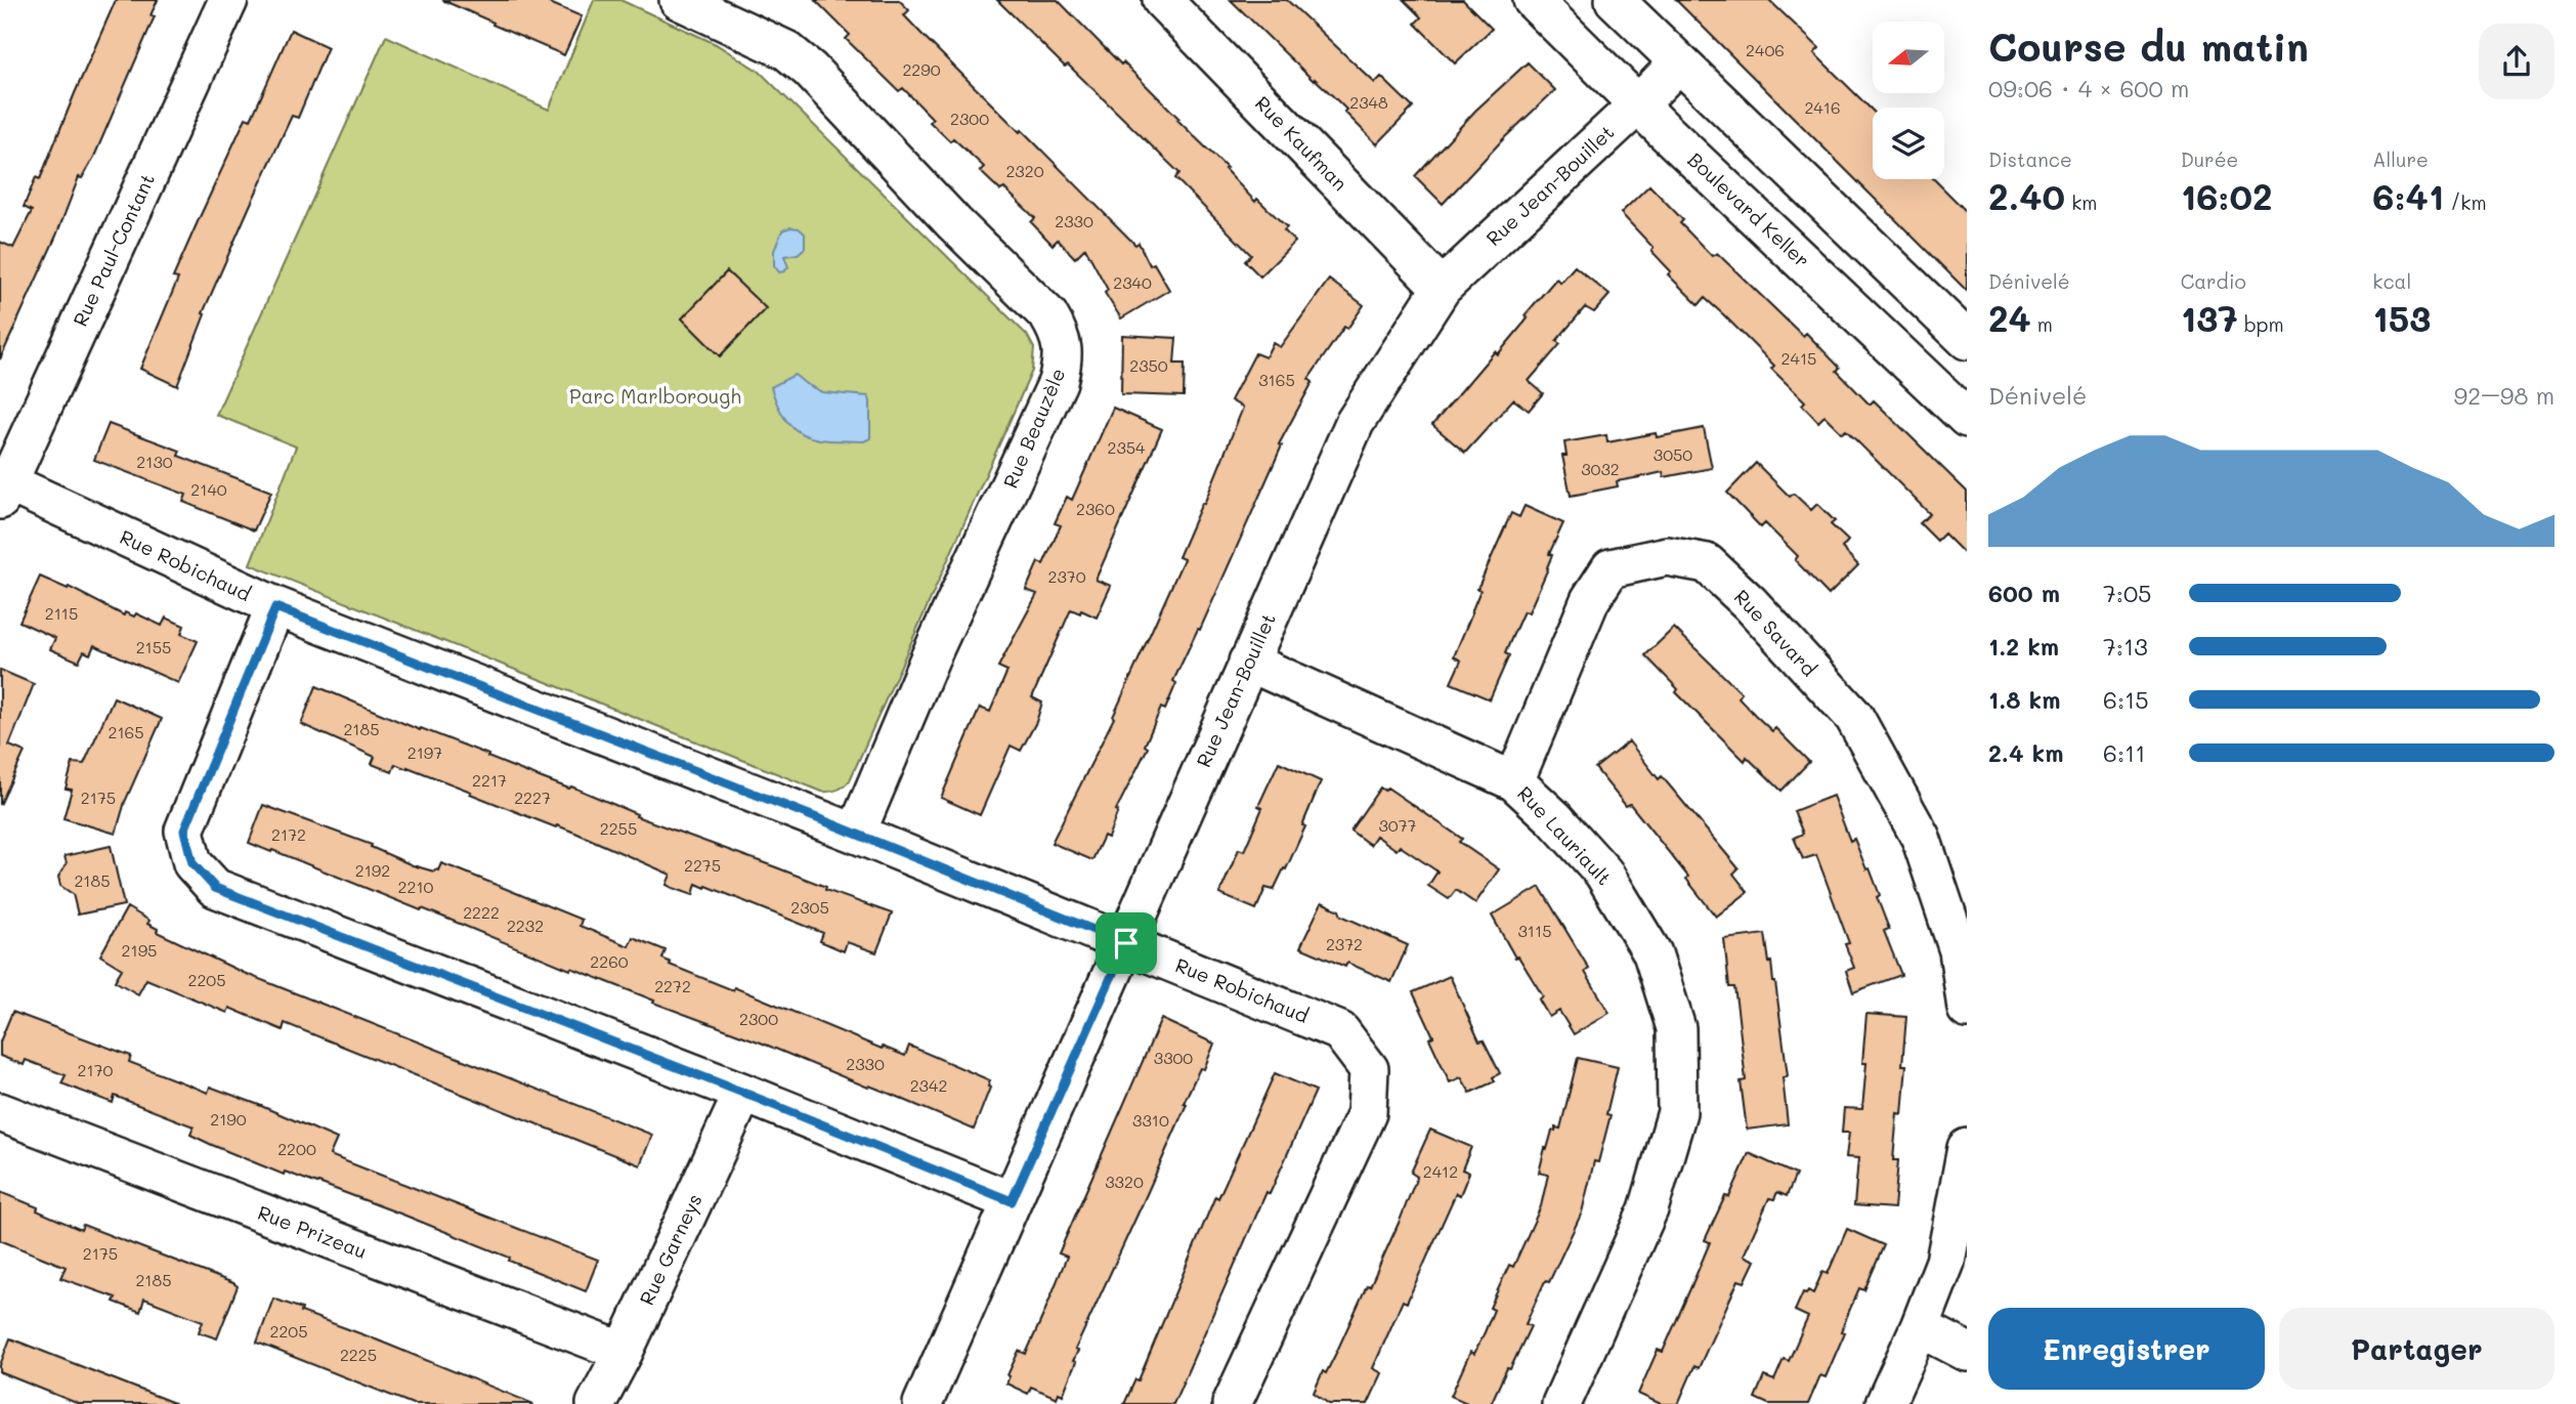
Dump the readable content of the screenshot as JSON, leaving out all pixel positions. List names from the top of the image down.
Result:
{
  "streets": {
    "street": [
      "Rue Kaufman",
      "Rue Jean-Bouillet",
      "Boulevard Keller",
      "Rue Paul-Contant",
      "Rue Beauzèle",
      "Rue Robichaud",
      "Rue Savard",
      "Rue Lauriault",
      "Rue Prizeau",
      "Rue Garneys"
    ]
  },
  "crossings": [
    ["Rue Kaufman", "Rue Jean-Bouillet"],
    ["Rue Jean-Bouillet", "Boulevard Keller"],
    ["Rue Jean-Bouillet", "Rue Robichaud"],
    ["Rue Jean-Bouillet", "Rue Lauriault"],
    ["Rue Paul-Contant", "Rue Robichaud"],
    ["Rue Beauzèle", "Rue Robichaud"],
    ["Rue Savard", "Rue Lauriault"],
    ["Rue Prizeau", "Rue Garneys"]
  ],
  "parks": ["Parc Marlborough"],
  "house_numbers": [
    "2406",
    "2290",
    "2348",
    "2416",
    "2300",
    "2320",
    "2330",
    "2340",
    "2415",
    "2350",
    "3165",
    "2354",
    "3050",
    "2130",
    "3032",
    "2140",
    "2360",
    "2370",
    "2115",
    "2155",
    "2185",
    "2165",
    "2197",
    "2217",
    "2175",
    "2227",
    "3077",
    "2255",
    "2172",
    "2275",
    "2192",
    "2185",
    "2210",
    "2305",
    "2222",
    "2232",
    "3115",
    "2372",
    "2195",
    "2260",
    "2205",
    "2272",
    "2300",
    "3300",
    "2330",
    "2170",
    "2342",
    "2190",
    "3310",
    "2200",
    "2412",
    "3320",
    "2175",
    "2185",
    "2205",
    "2225"
  ],
  "north": "left",
  "page": {
    "heading": ["Course du matin", "09:06 · 4 × 600 m"],
    "stats": [
      ["Distance", "2.40 km"],
      ["Durée", "16:02"],
      ["Allure", "6:41 /km"],
      ["Dénivelé", "24 m"],
      ["Cardio", "137 bpm"],
      ["kcal", "153"]
    ],
    "chart": ["Dénivelé", "92–98 m"],
    "list": [
      {
        "name": "600 m",
        "note": "7:05"
      },
      {
        "name": "1.2 km",
        "note": "7:13"
      },
      {
        "name": "1.8 km",
        "note": "6:15"
      },
      {
        "name": "2.4 km",
        "note": "6:11"
      }
    ],
    "buttons": ["Enregistrer", "Partager"]
  }
}
